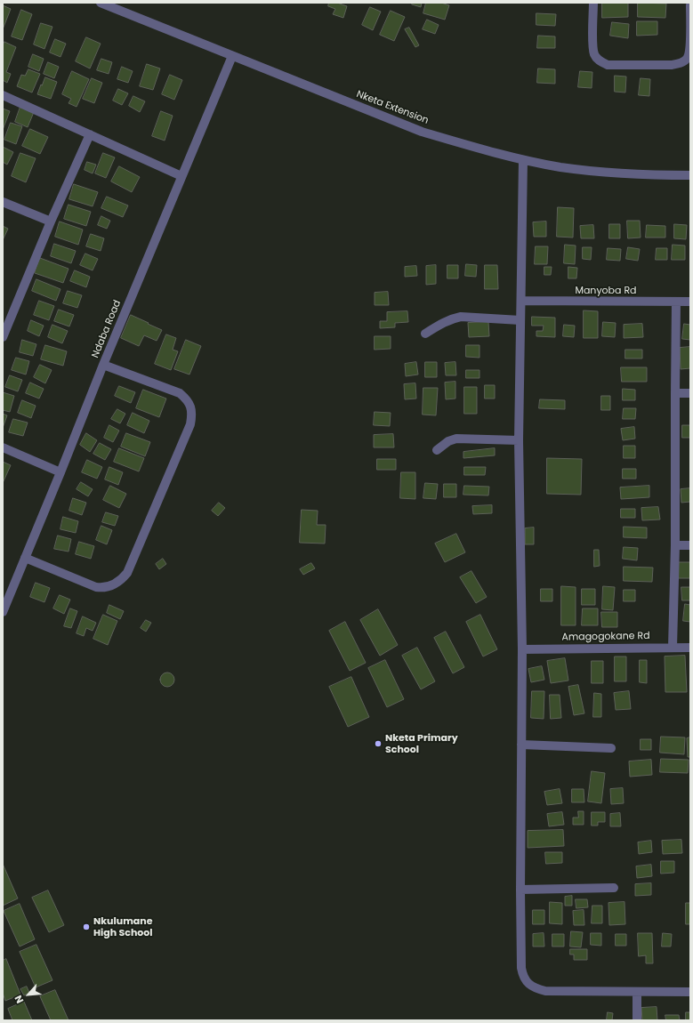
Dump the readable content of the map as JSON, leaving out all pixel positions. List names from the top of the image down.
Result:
{
  "streets": {
    "street": [
      "Nketa Extension",
      "Manyoba Rd",
      "Ndaba Road",
      "Amagogokane Rd"
    ]
  },
  "crossings": [
    ["Nketa Extension", "Ndaba Road"]
  ],
  "places": ["Nketa Primary School", "Nkulumane High School"],
  "north": "bottom left"
}
